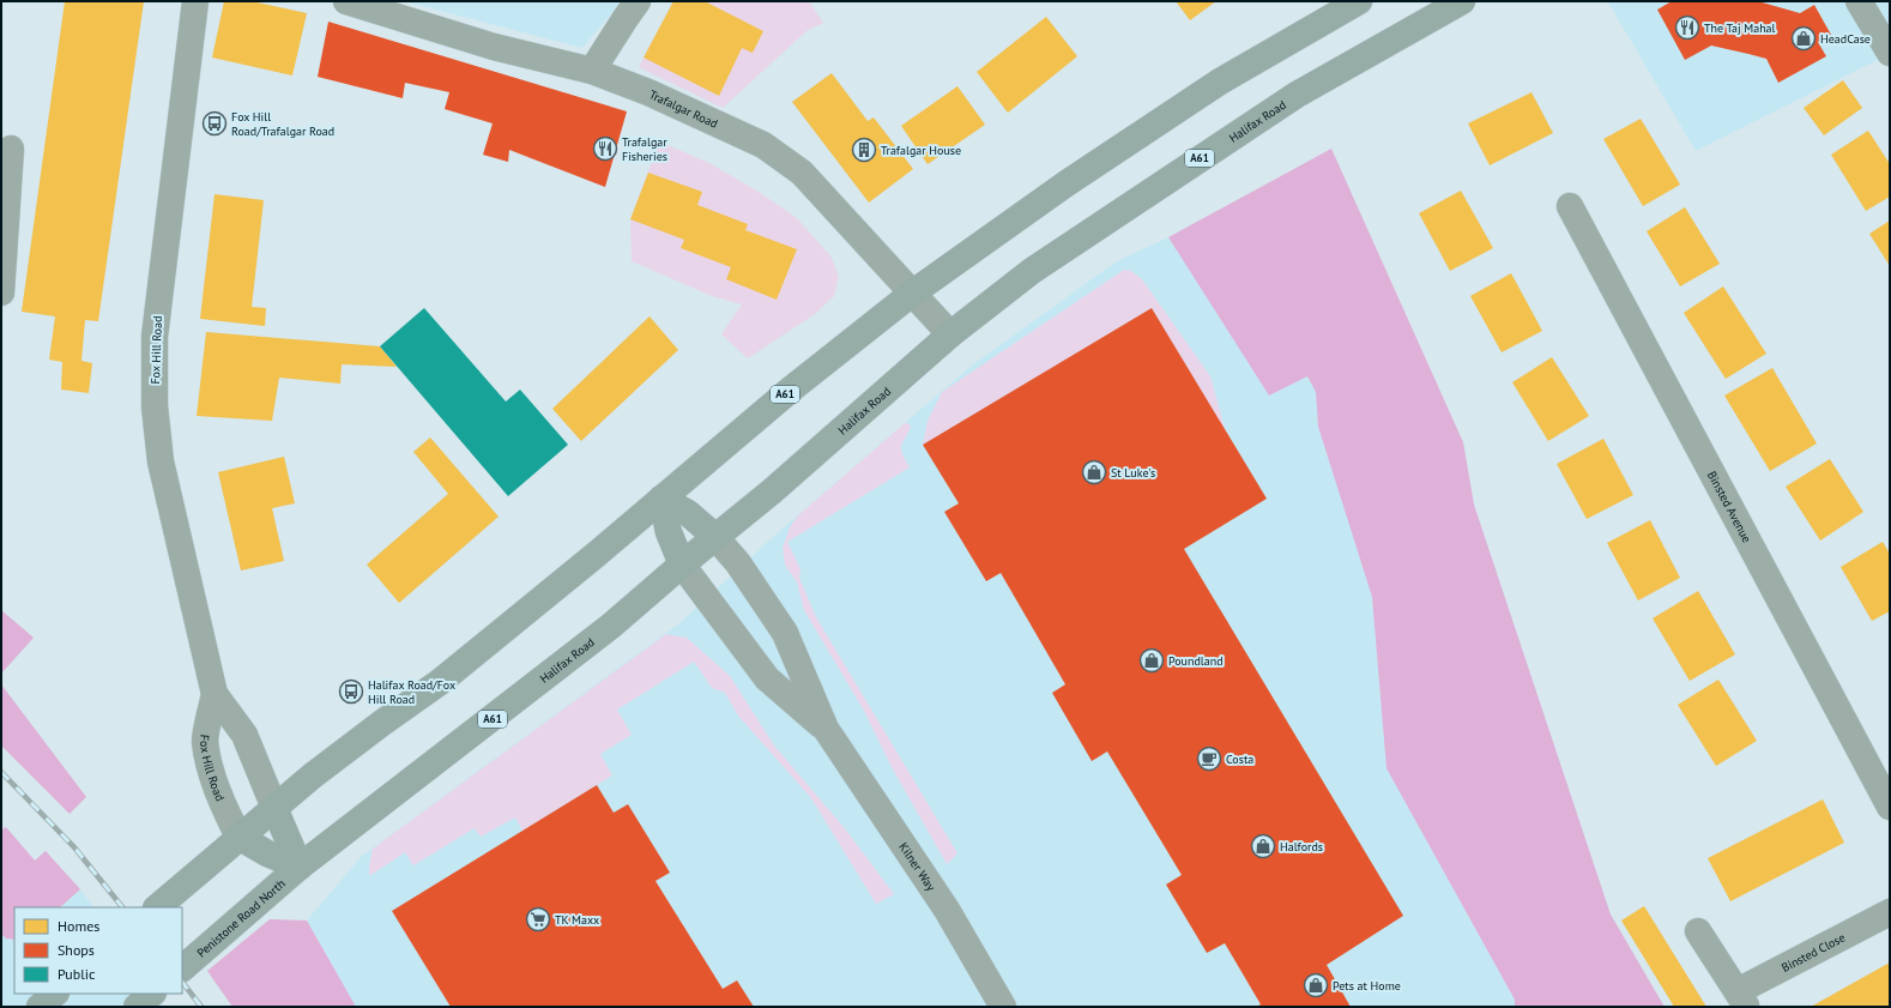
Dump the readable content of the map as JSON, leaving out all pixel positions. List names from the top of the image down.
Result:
{
  "streets": {
    "highway": ["Halifax Road", "A61", "Penistone Road North"],
    "street": [
      "Trafalgar Road",
      "Fox Hill Road",
      "Binsted Avenue",
      "Kilner Way",
      "Binsted Close"
    ]
  },
  "crossings": [
    ["Trafalgar Road", "Halifax Road"],
    ["Trafalgar Road", "A61"],
    ["Halifax Road", "Kilner Way"],
    ["Halifax Road", "Penistone Road North"],
    ["A61", "Fox Hill Road"]
  ],
  "places": {
    "restaurant": ["The Taj Mahal", "Trafalgar Fisheries"],
    "shop": [
      "HeadCase",
      "St Luke's",
      "Poundland",
      "Halfords",
      "Pets at Home"
    ],
    "bus stop": ["Fox Hill Road/Trafalgar Road", "Halifax Road/Fox Hill Road"],
    "building": ["Trafalgar House"],
    "cafe": ["Costa"],
    "supermarket": ["TK Maxx"]
  },
  "legend": ["Homes", "Shops", "Public"]
}
